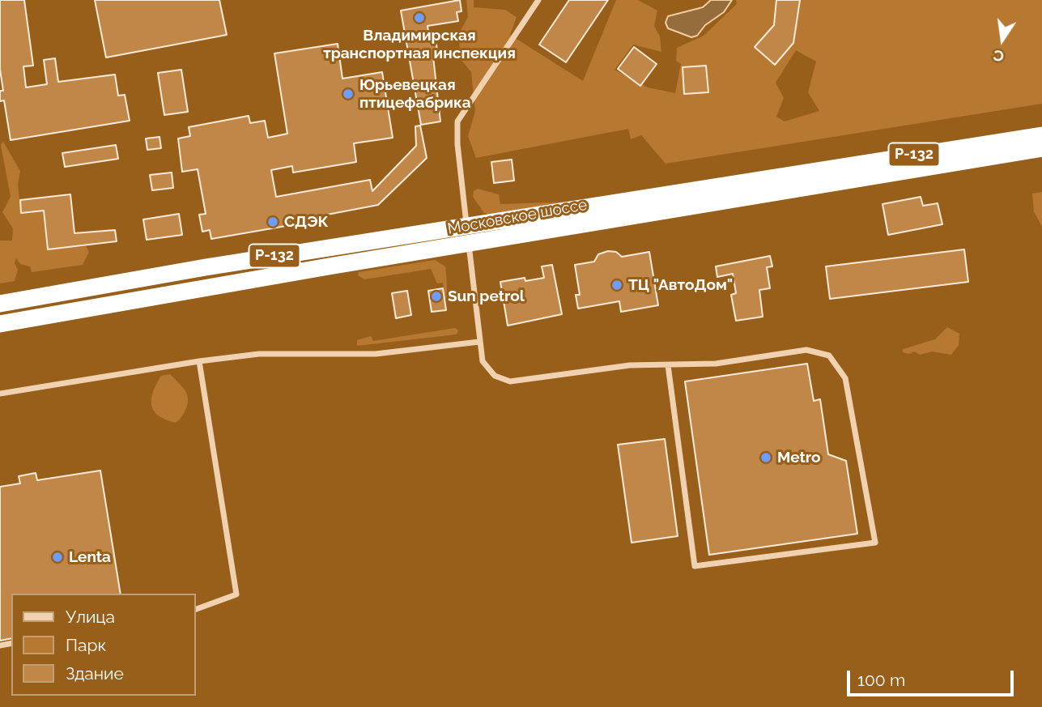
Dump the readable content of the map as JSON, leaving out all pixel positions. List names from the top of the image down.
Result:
{
  "streets": {
    "highway": ["Р-132", "Московское шоссе"]
  },
  "places": [
    "Владимирская транспортная инспекция",
    "Юрьевецкая птицефабрика",
    "СДЭК",
    "ТЦ \"АвтоДом\"",
    "Sun petrol",
    "Metro",
    "Lenta"
  ],
  "legend": ["Улица", "Парк", "Здание"],
  "scale_bar": "100 m",
  "north": "bottom"
}
